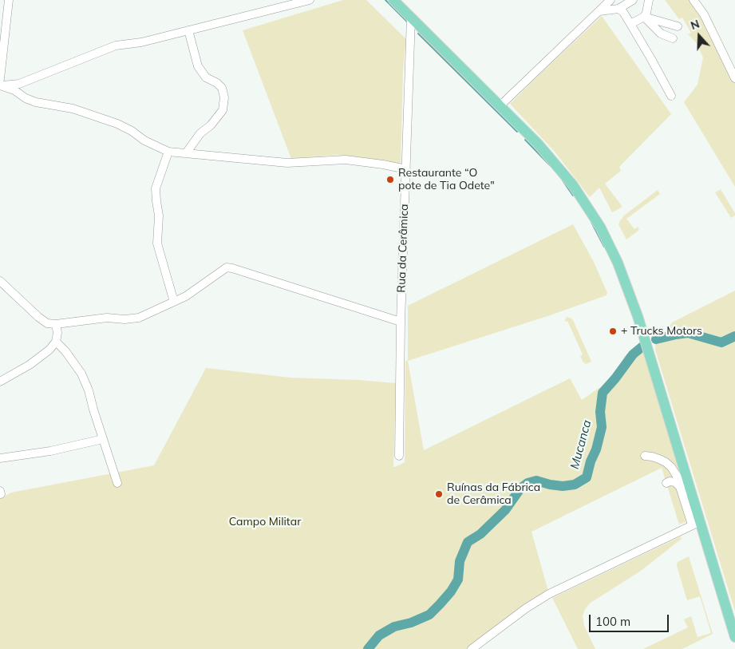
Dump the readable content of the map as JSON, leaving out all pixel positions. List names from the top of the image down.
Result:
{
  "streets": {
    "street": ["Rua da Cerâmica"]
  },
  "water": ["Mucanca"],
  "parks": ["Campo Militar"],
  "places": ["Restaurante “O pote de Tia Odete\"", "+ Trucks Motors", "Ruínas da Fábrica de Cerâmica"],
  "scale_bar": "100 m",
  "north": "top"
}
